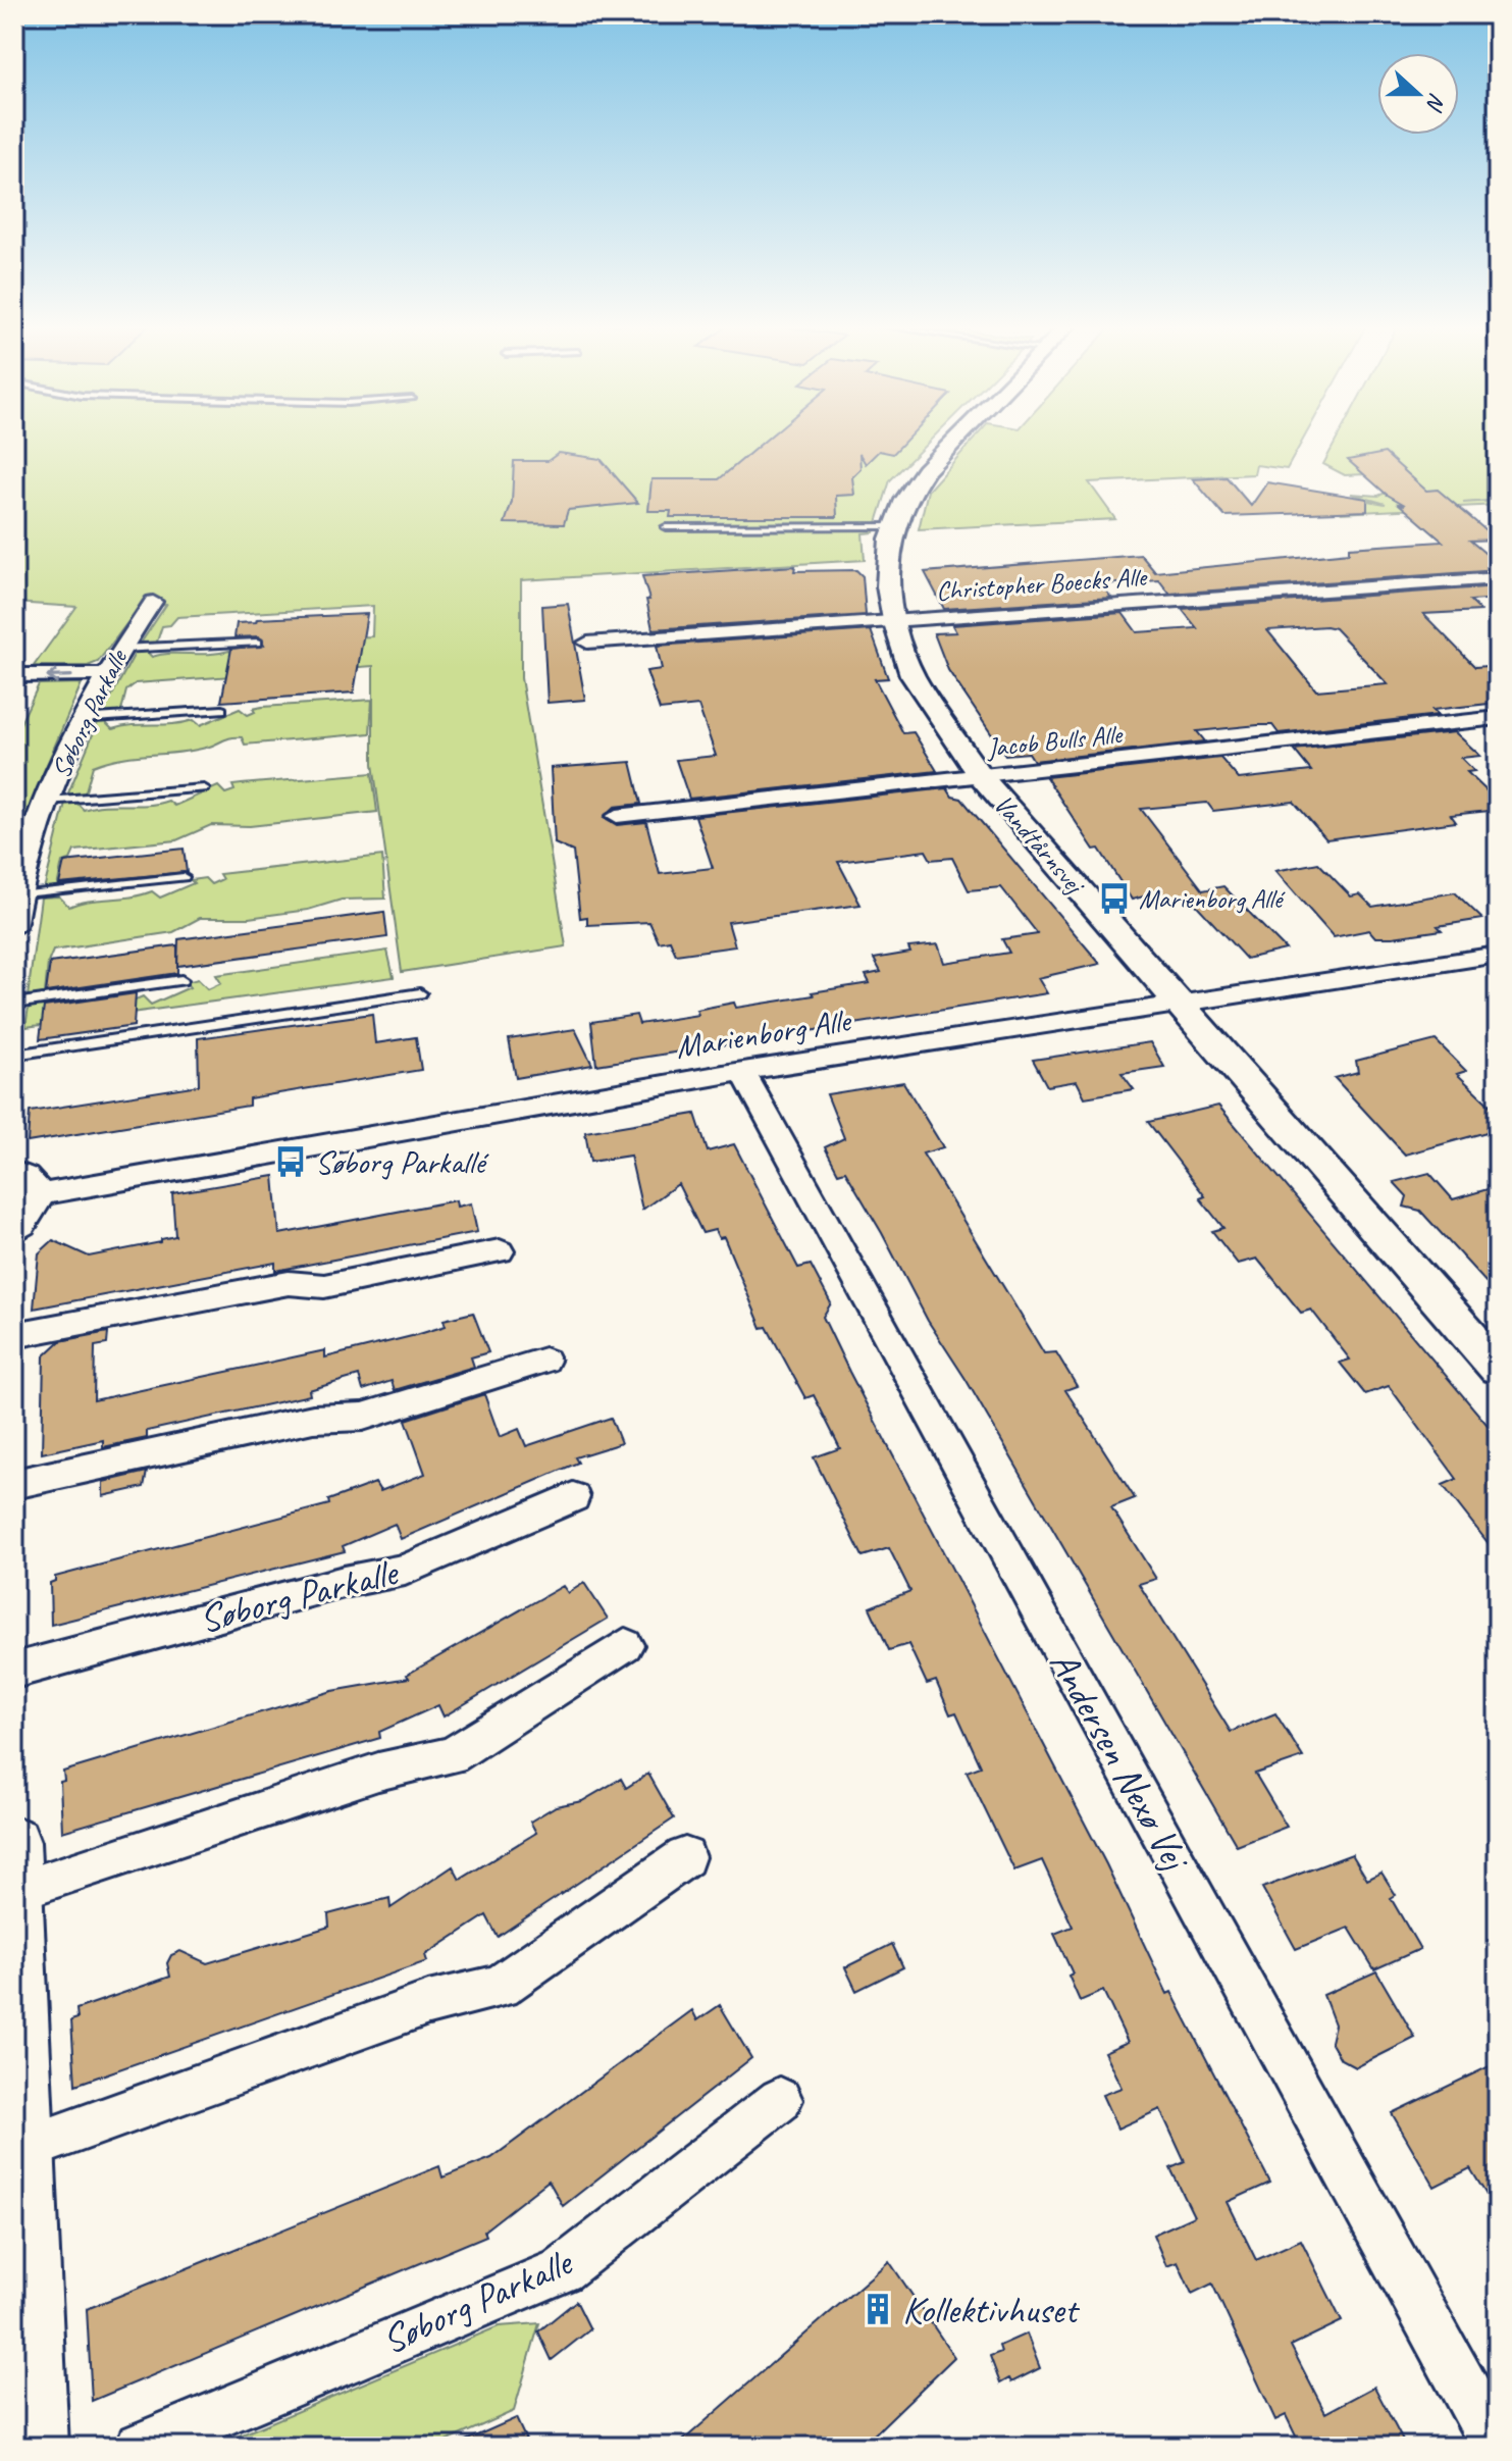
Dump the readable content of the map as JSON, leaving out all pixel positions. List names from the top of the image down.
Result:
{
  "streets": {
    "street": [
      "Christopher Boecks Alle",
      "Søborg Parkalle",
      "Jacob Bulls Alle",
      "Vandtårnsvej",
      "Marienborg Alle",
      "Andersen Nexø Vej"
    ]
  },
  "crossings": [
    ["Christopher Boecks Alle", "Vandtårnsvej"],
    ["Jacob Bulls Alle", "Vandtårnsvej"],
    ["Vandtårnsvej", "Marienborg Alle"],
    ["Marienborg Alle", "Andersen Nexø Vej"]
  ],
  "places": {
    "bus stop": ["Marienborg Allé", "Søborg Parkallé"],
    "building": ["Kollektivhuset"]
  },
  "north": "right"
}
